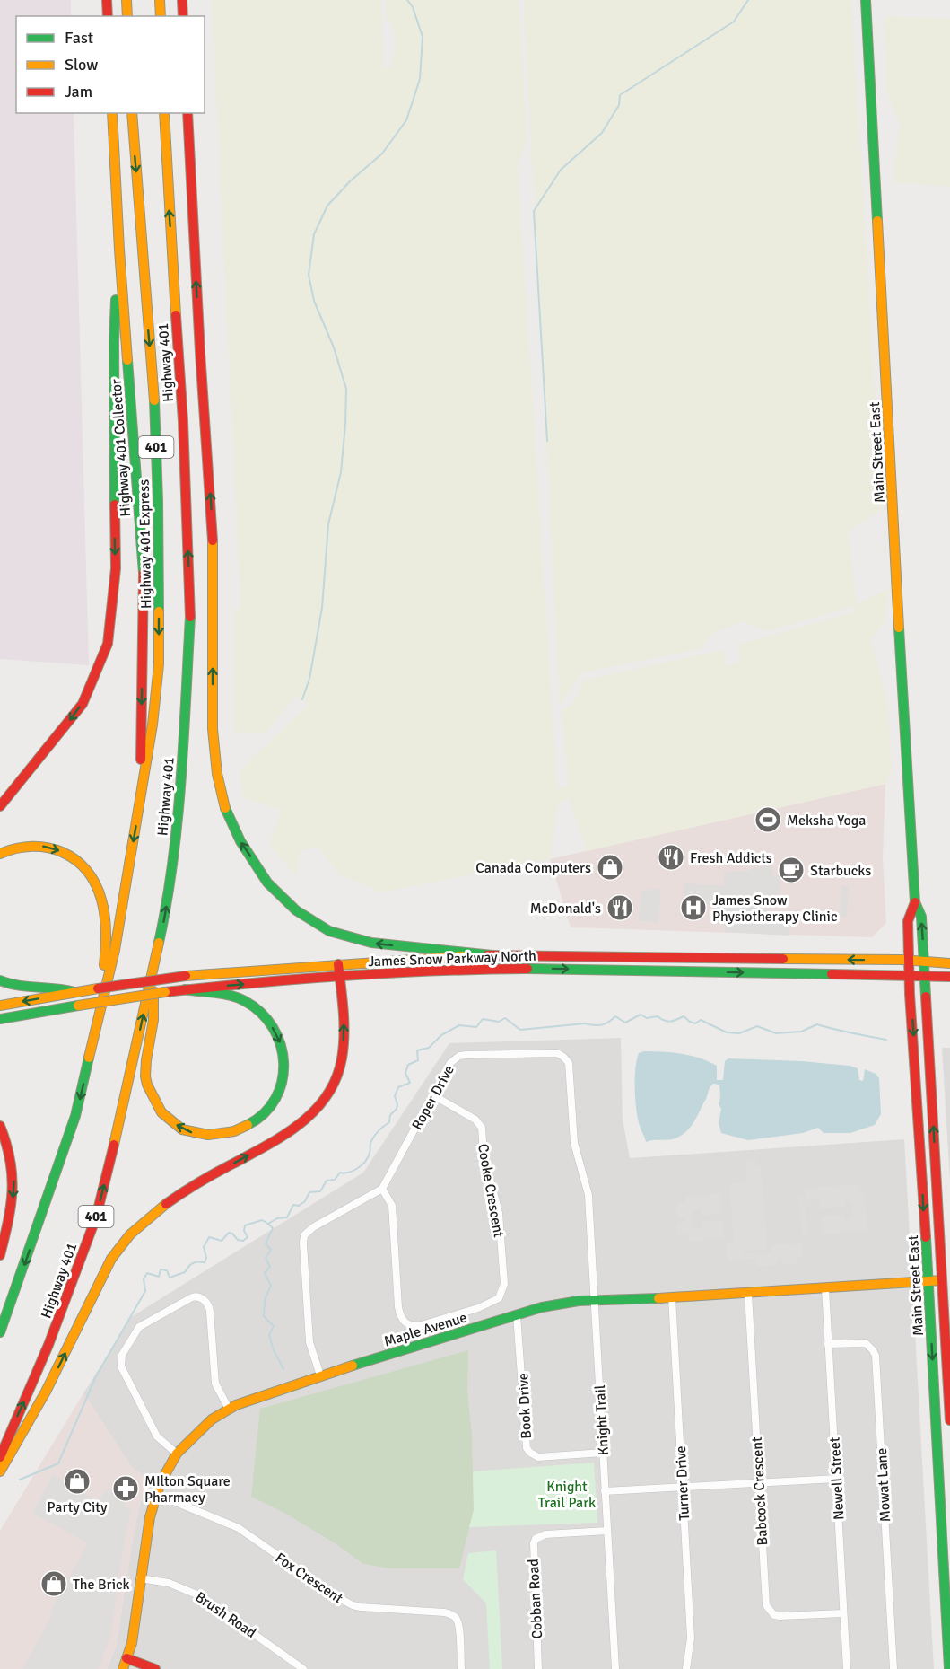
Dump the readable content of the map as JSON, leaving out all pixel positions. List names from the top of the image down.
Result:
{
  "streets": {
    "main road": [
      "Highway 401",
      "401",
      "Highway 401 Collector",
      "Main Street East",
      "Highway 401 Express",
      "James Snow Parkway North",
      "Maple Avenue"
    ],
    "street": [
      "Roper Drive",
      "Cooke Crescent",
      "Book Drive",
      "Knight Trail",
      "Newell Street",
      "Turner Drive",
      "Mowat Lane",
      "Babcock Crescent",
      "Fox Crescent",
      "Cobban Road",
      "Brush Road"
    ]
  },
  "crossings": [
    ["Highway 401", "Highway 401 Collector"],
    ["Highway 401", "Highway 401 Express"],
    ["Highway 401 Collector", "Highway 401 Express"],
    ["Main Street East", "James Snow Parkway North"],
    ["Main Street East", "Maple Avenue"],
    ["Roper Drive", "Cooke Crescent"],
    ["Roper Drive", "Maple Avenue"],
    ["Roper Drive", "Knight Trail"],
    ["Maple Avenue", "Book Drive"],
    ["Maple Avenue", "Knight Trail"],
    ["Maple Avenue", "Newell Street"],
    ["Maple Avenue", "Turner Drive"],
    ["Maple Avenue", "Babcock Crescent"],
    ["Maple Avenue", "Fox Crescent"],
    ["Maple Avenue", "Brush Road"],
    ["Book Drive", "Knight Trail"],
    ["Knight Trail", "Cobban Road"],
    ["Newell Street", "Mowat Lane"],
    ["Newell Street", "Babcock Crescent"]
  ],
  "parks": ["Knight Trail Park"],
  "places": {
    "sports": ["Meksha Yoga"],
    "restaurant": ["Fresh Addicts", "McDonald's"],
    "shop": ["Canada Computers", "Party City", "The Brick"],
    "cafe": ["Starbucks"],
    "hospital": ["James Snow Physiotherapy Clinic"],
    "pharmacy": ["MIlton Square Pharmacy"]
  },
  "legend": ["Fast", "Slow", "Jam"]
}
